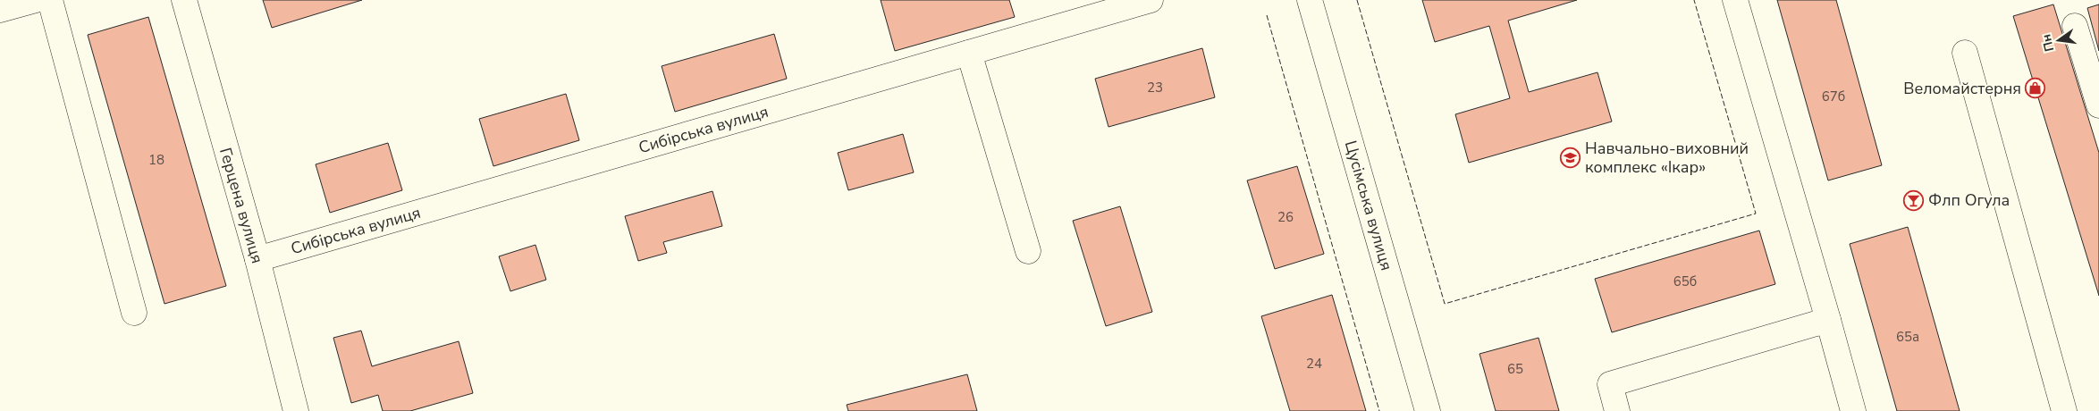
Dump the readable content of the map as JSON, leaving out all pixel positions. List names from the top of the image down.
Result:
{
  "streets": {
    "street": ["Сибірська вулиця", "Герцена вулиця", "Цусімська вулиця"]
  },
  "crossings": [
    ["Сибірська вулиця", "Герцена вулиця"]
  ],
  "places": {
    "shop": ["Веломайстерня"],
    "school or university": ["Навчально-виховний комплекс «Ікар»"],
    "bar": ["Флп Огула"]
  },
  "house_numbers": [
    "23",
    "67б",
    "18",
    "26",
    "65б",
    "65а",
    "24",
    "65"
  ],
  "north": "left"
}
